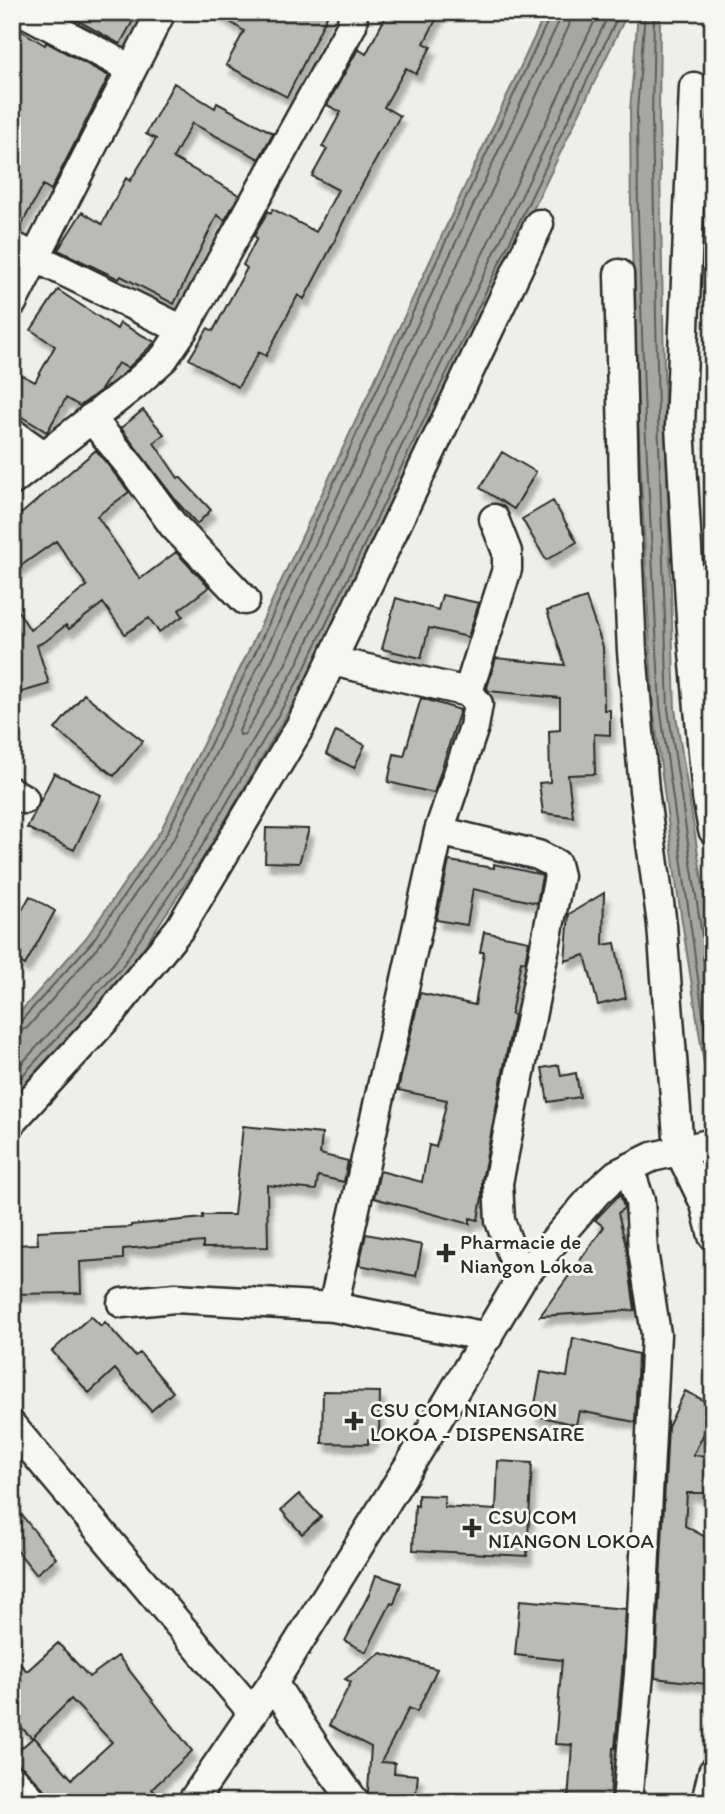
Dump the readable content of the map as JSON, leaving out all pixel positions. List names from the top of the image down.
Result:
{
  "places": {
    "health": ["Pharmacie de Niangon Lokoa", "CSU COM NIANGON LOKOA - DISPENSAIRE", "CSU COM NIANGON LOKOA"]
  }
}
